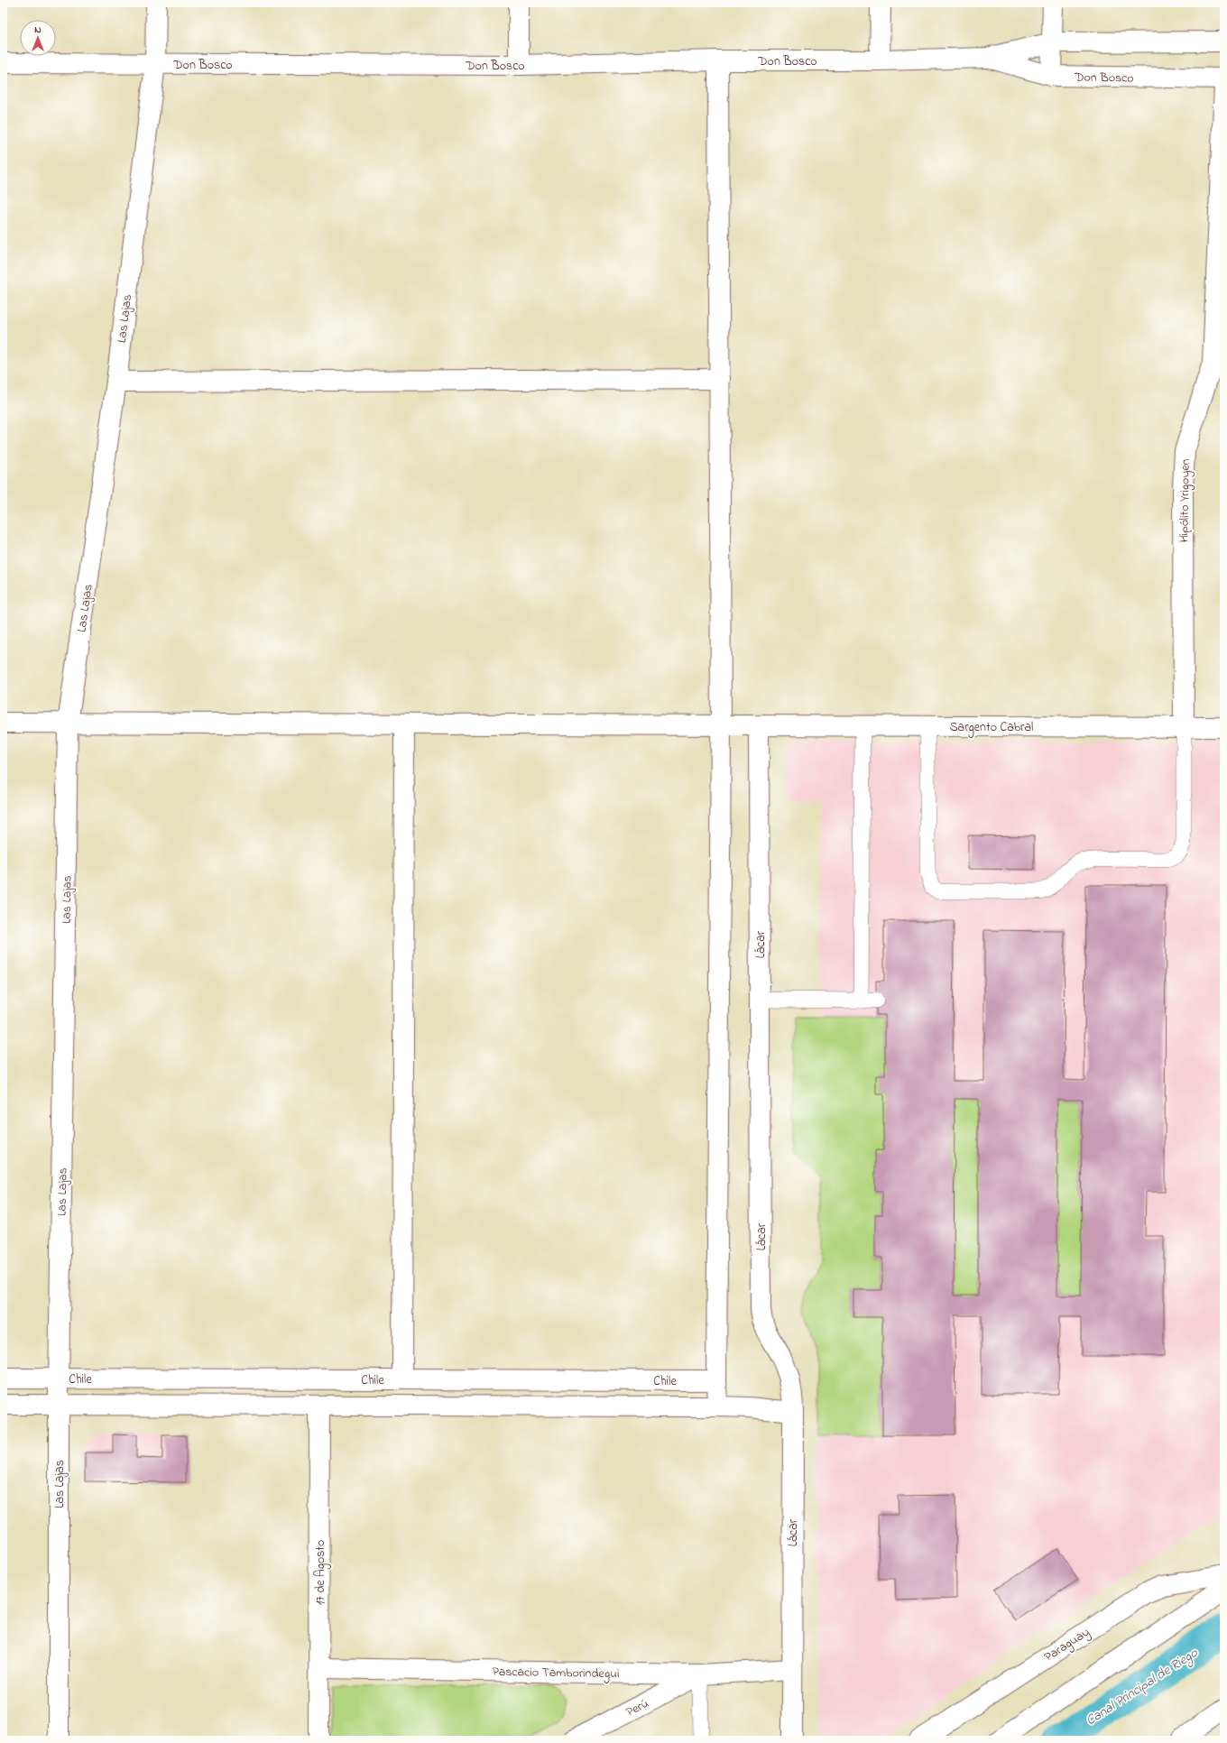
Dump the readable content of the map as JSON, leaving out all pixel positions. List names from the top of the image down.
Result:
{
  "streets": {
    "street": [
      "Don Bosco",
      "Las Lajas",
      "Hipólito Yrigoyen",
      "Sargento Cabral",
      "Lácar",
      "Chile",
      "17 de Agosto",
      "Paraguay",
      "Pascacio Tamborindegui",
      "Perú"
    ]
  },
  "crossings": [
    ["Don Bosco", "Las Lajas"],
    ["Las Lajas", "Sargento Cabral"],
    ["Las Lajas", "Chile"],
    ["Hipólito Yrigoyen", "Sargento Cabral"],
    ["Sargento Cabral", "Lácar"],
    ["Lácar", "Chile"],
    ["Lácar", "Pascacio Tamborindegui"],
    ["Chile", "17 de Agosto"],
    ["17 de Agosto", "Pascacio Tamborindegui"],
    ["Pascacio Tamborindegui", "Perú"]
  ],
  "water": ["Canal Principal de Riego"],
  "north": "top"
}
